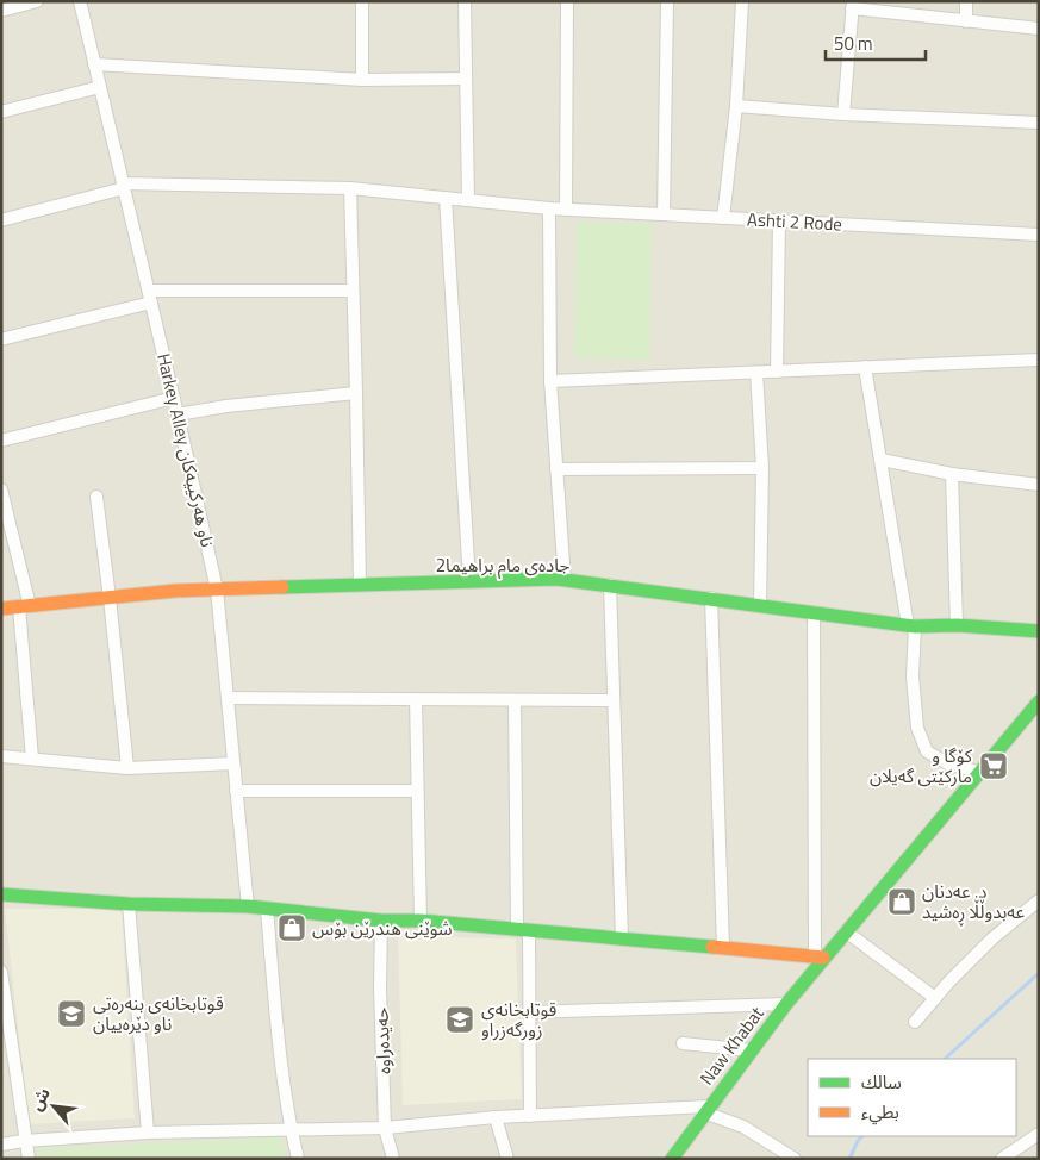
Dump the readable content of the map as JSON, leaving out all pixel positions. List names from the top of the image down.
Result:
{
  "streets": {
    "street": [
      "Ashti 2 Rode",
      "Harkey Alley ناو هەركييەكان",
      "جادەی مام براهیما2",
      "حەیدەراوە",
      "Naw Khabat"
    ]
  },
  "crossings": [
    ["Ashti 2 Rode", "Harkey Alley ناو هەركييەكان"],
    ["Harkey Alley ناو هەركييەكان", "جادەی مام براهیما2"]
  ],
  "places": {
    "supermarket": ["کۆگا و مارکێتی گەیلان"],
    "shop": ["د. عەدنان عەبدوڵڵا ڕەشید", "شوێنی هندرێن بۆس"],
    "school or university": ["قوتابخانەى بنەرەتى ناو دێرەييان", "قوتابخانەی زورگەزراو"]
  },
  "legend": ["سالك", "بطيء"],
  "scale_bar": "50 m",
  "north": "top left"
}
